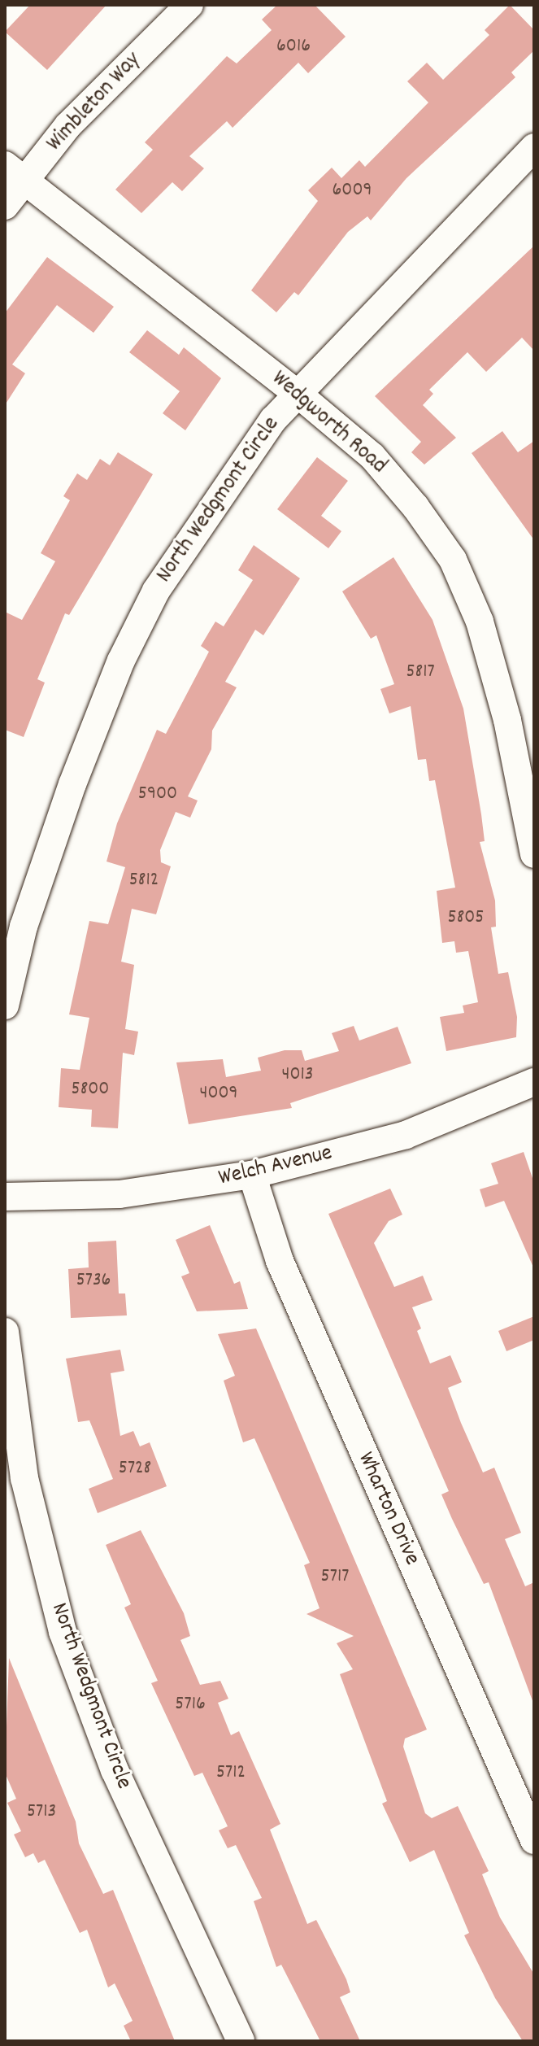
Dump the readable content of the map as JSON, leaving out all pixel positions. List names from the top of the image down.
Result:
{
  "streets": {
    "street": [
      "Wimbleton Way",
      "Wedgworth Road",
      "North Wedgmont Circle",
      "Welch Avenue",
      "Wharton Drive"
    ]
  },
  "crossings": [
    ["Wimbleton Way", "Wedgworth Road"],
    ["Wedgworth Road", "North Wedgmont Circle"],
    ["Welch Avenue", "Wharton Drive"]
  ],
  "house_numbers": [
    "6016",
    "6009",
    "5817",
    "5900",
    "5812",
    "5805",
    "4013",
    "5800",
    "4009",
    "5736",
    "5728",
    "5717",
    "5716",
    "5712",
    "5713"
  ]
}
